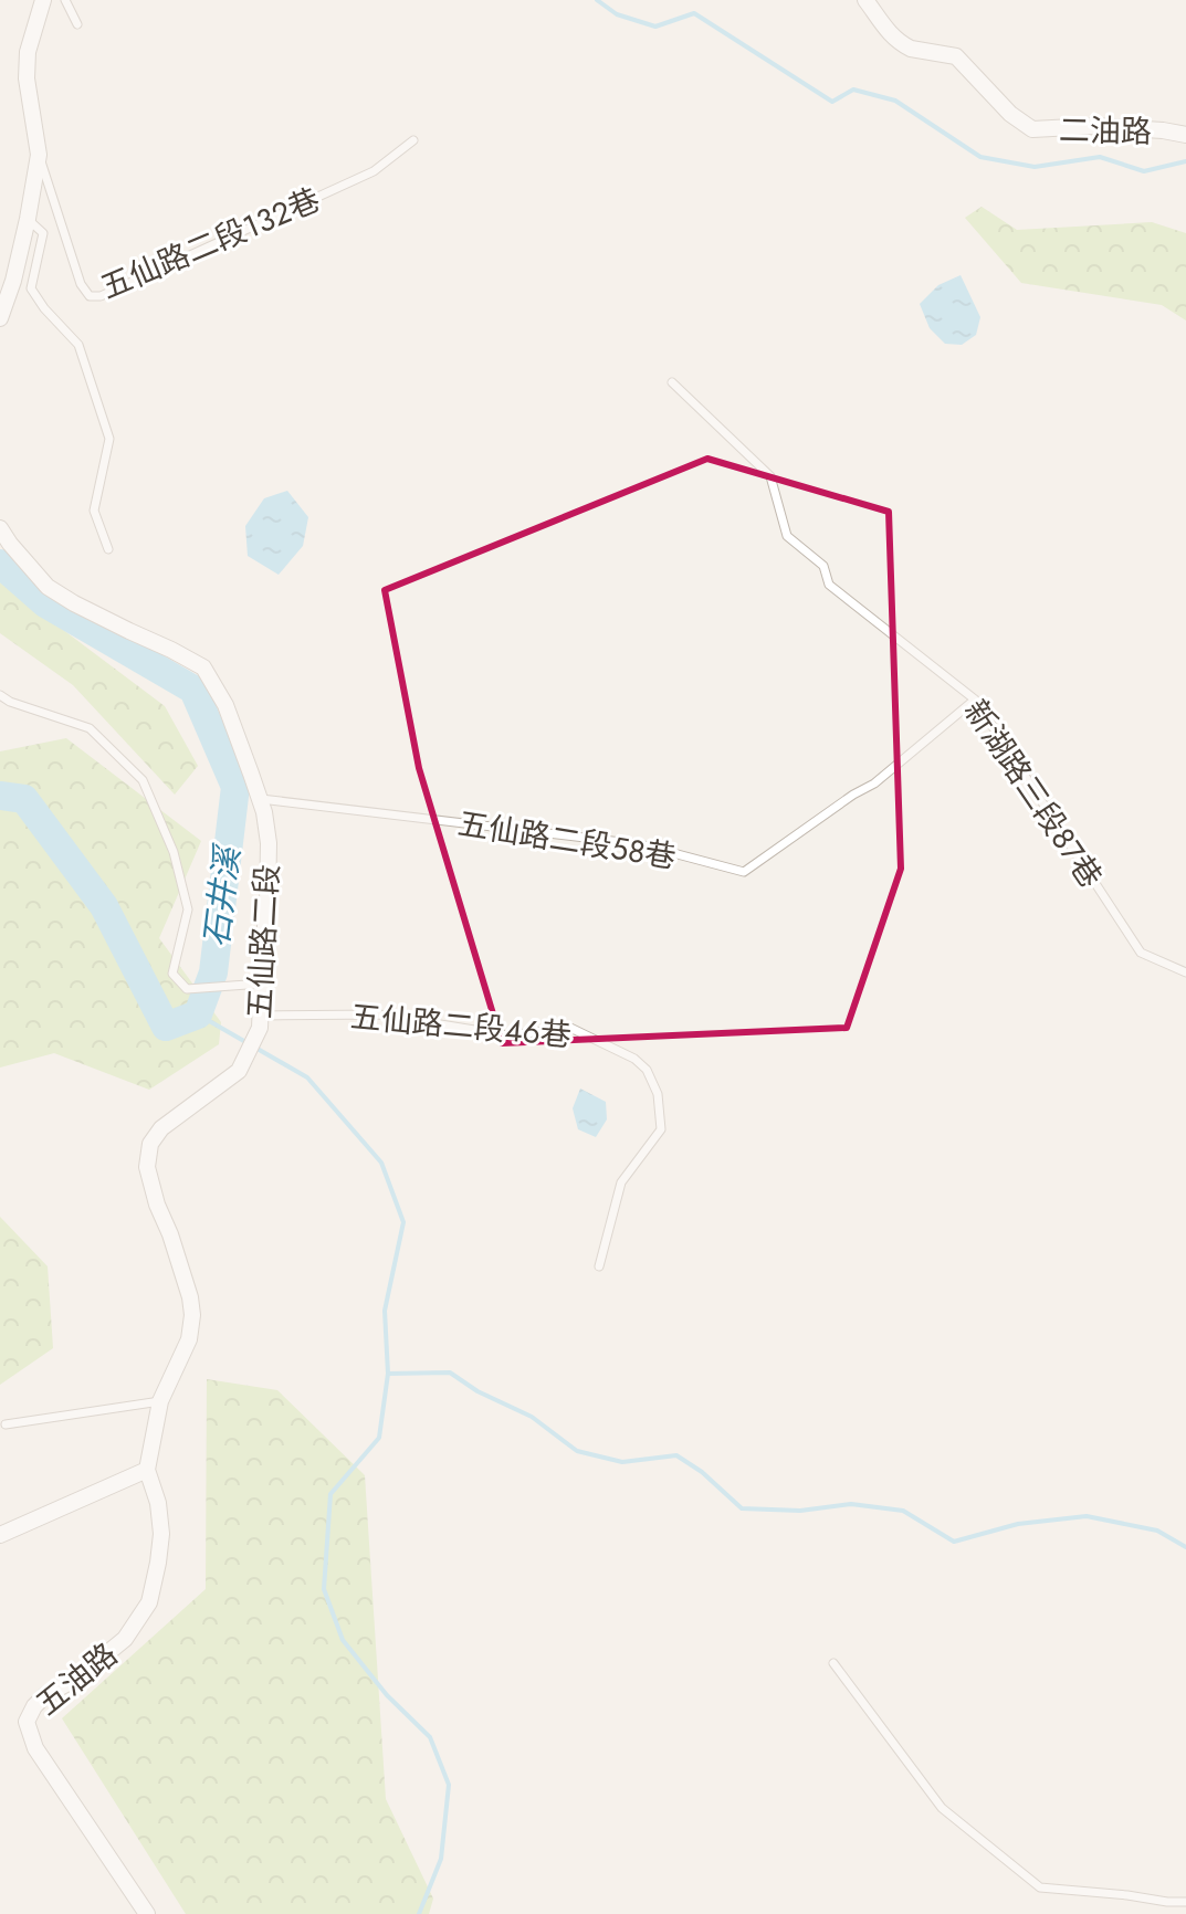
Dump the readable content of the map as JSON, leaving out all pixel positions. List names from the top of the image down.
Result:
{
  "streets": {
    "street": ["二油路", "五仙路二段", "五油路"],
    "lane": [
      "五仙路二段132巷",
      "新湖路三段87巷",
      "五仙路二段58巷",
      "五仙路二段46巷"
    ]
  },
  "crossings": [
    ["新湖路三段87巷", "五仙路二段58巷"],
    ["五仙路二段58巷", "五仙路二段"],
    ["五仙路二段", "五仙路二段46巷"],
    ["五仙路二段", "五油路"]
  ],
  "water": ["石井溪"]
}
